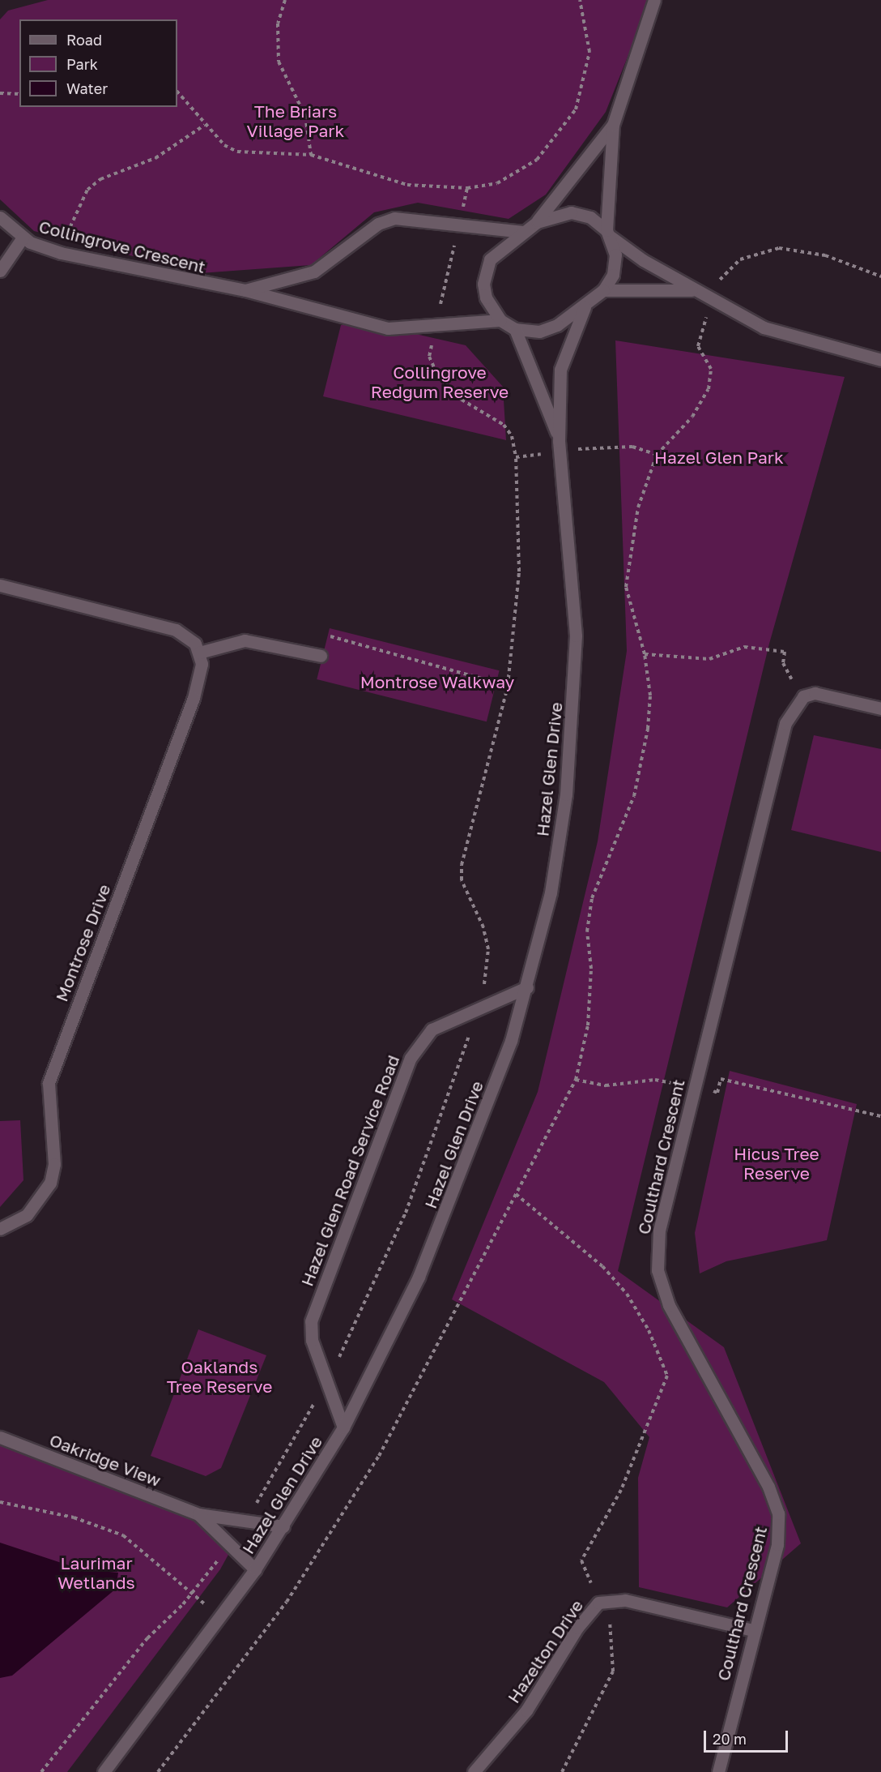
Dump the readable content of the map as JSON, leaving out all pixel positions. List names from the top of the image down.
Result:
{
  "streets": {
    "street": [
      "Collingrove Crescent",
      "Hazel Glen Drive",
      "Montrose Drive",
      "Coulthard Crescent",
      "Hazel Glen Road Service Road",
      "Oakridge View",
      "Hazelton Drive"
    ]
  },
  "crossings": [
    ["Collingrove Crescent", "Hazel Glen Drive"],
    ["Hazel Glen Drive", "Hazel Glen Road Service Road"],
    ["Coulthard Crescent", "Hazelton Drive"]
  ],
  "parks": [
    "The Briars Village Park",
    "Collingrove Redgum Reserve",
    "Hazel Glen Park",
    "Montrose Walkway",
    "Hicus Tree Reserve",
    "Oaklands Tree Reserve",
    "Laurimar Wetlands"
  ],
  "legend": ["Road", "Park", "Water"],
  "scale_bar": "20 m"
}
